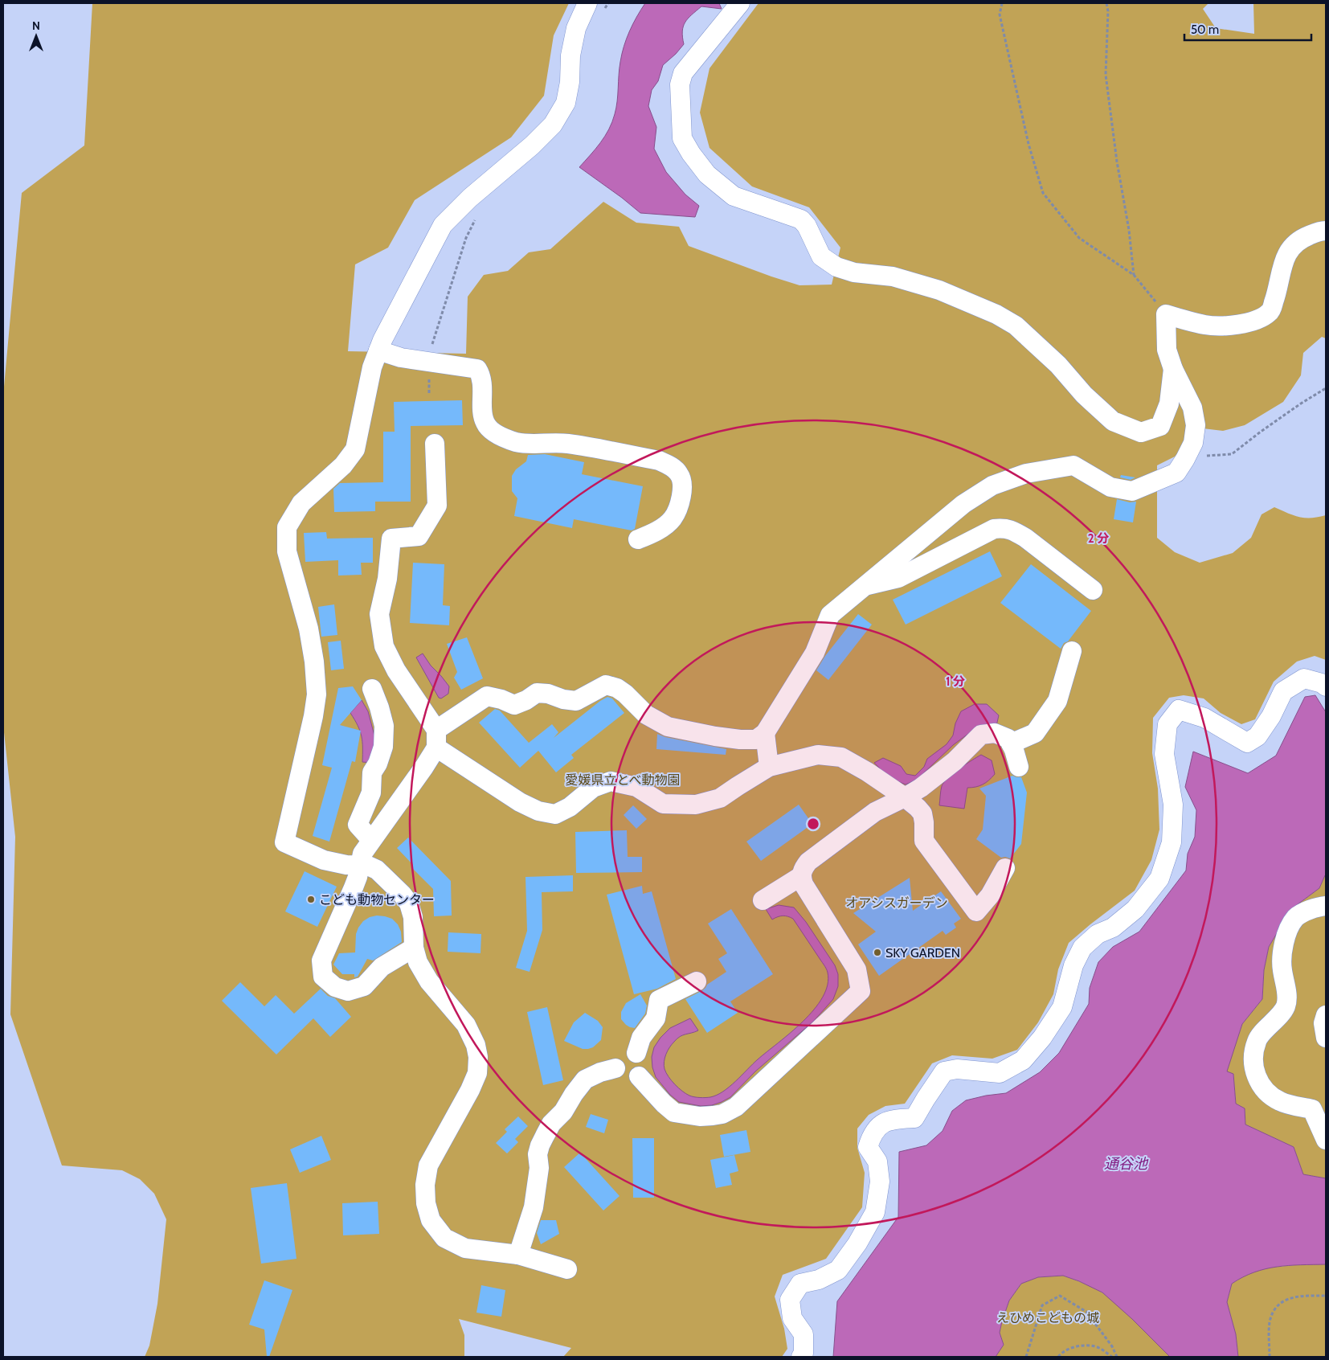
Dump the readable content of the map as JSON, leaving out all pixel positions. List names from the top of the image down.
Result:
{
  "water": ["通谷池"],
  "parks": ["愛媛県立とべ動物園", "オアシスガーデン", "えひめこどもの城"],
  "places": ["こども動物センター", "SKY GARDEN"],
  "scale_bar": "50 m",
  "north": "top",
  "rings": ["2 分", "1 分"]
}
